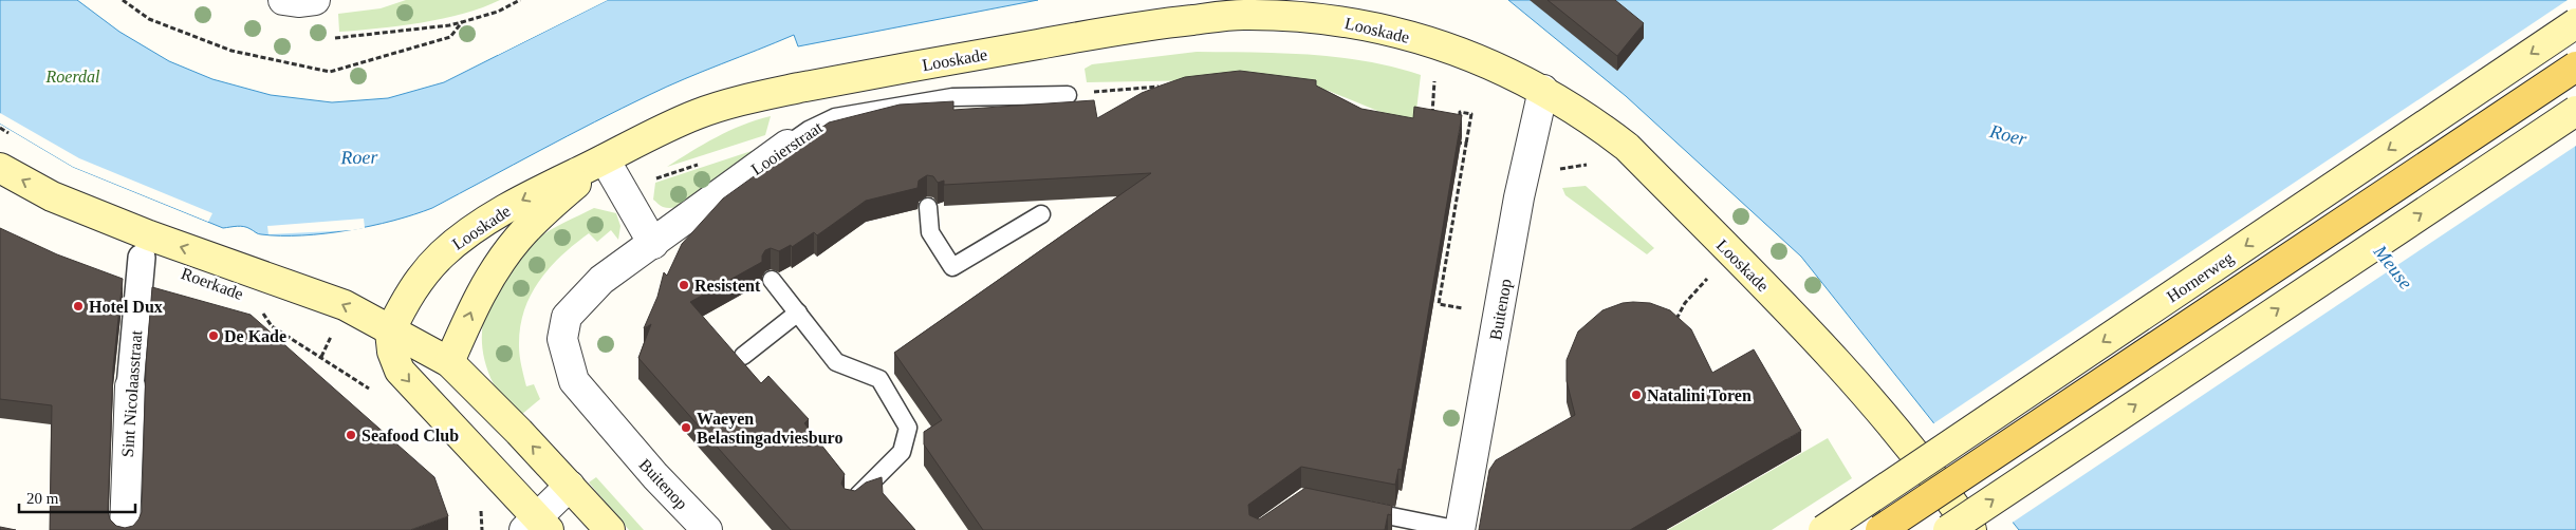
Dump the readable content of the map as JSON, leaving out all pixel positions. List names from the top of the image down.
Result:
{
  "streets": {
    "main road": ["Looskade", "Hornerweg", "Roerkade"],
    "street": ["Looierstraat", "Buitenop", "Sint Nicolaasstraat"]
  },
  "crossings": [
    ["Looskade", "Roerkade"],
    ["Looskade", "Buitenop"],
    ["Looierstraat", "Buitenop"]
  ],
  "one_way": ["Roerkade"],
  "water": ["Roer", "Meuse"],
  "parks": ["Roerdal"],
  "places": [
    "Resistent",
    "Hotel Dux",
    "De Kade",
    "Natalini Toren",
    "Waeyen Belastingadviesburo",
    "Seafood Club"
  ],
  "scale_bar": "20 m"
}
